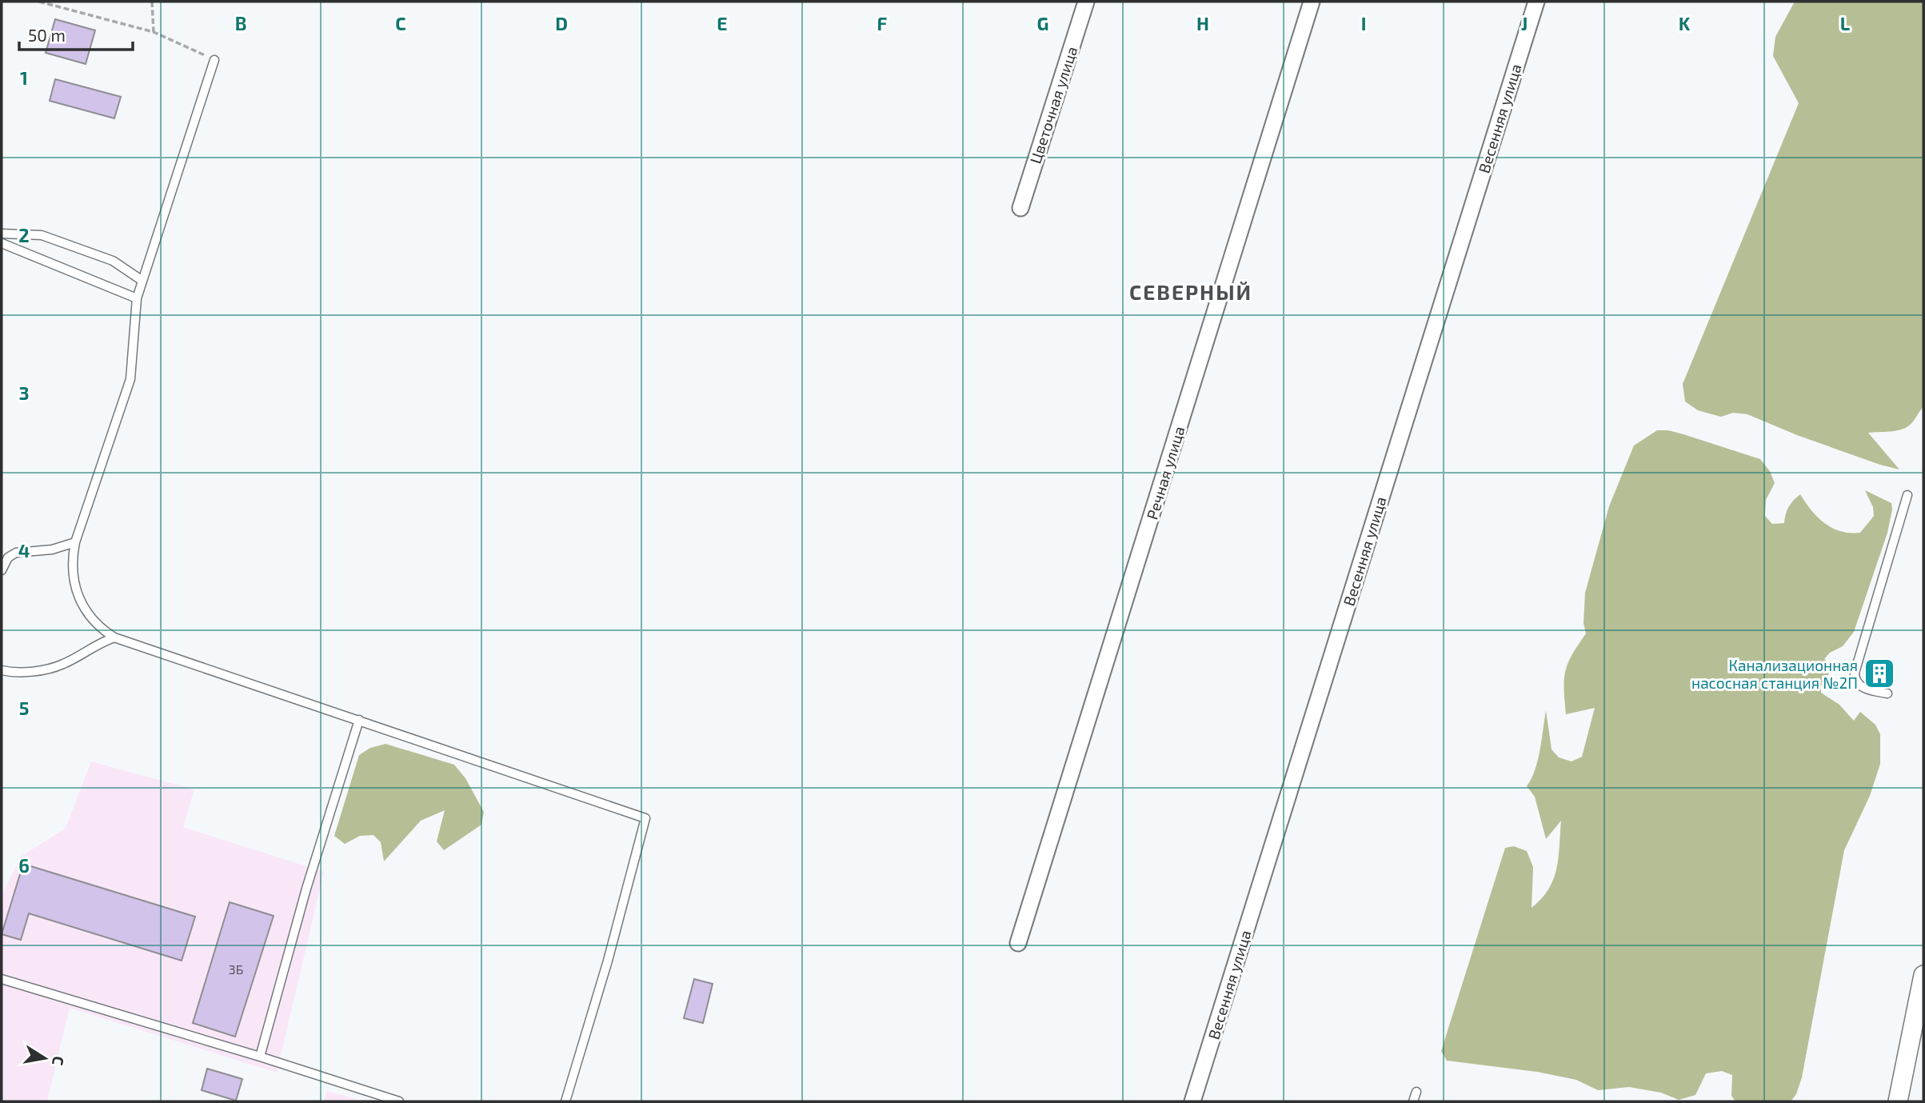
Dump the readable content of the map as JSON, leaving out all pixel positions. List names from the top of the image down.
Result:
{
  "streets": {
    "street": ["Цветочная улица", "Весенняя улица", "Речная улица"]
  },
  "districts": ["СЕВЕРНЫЙ"],
  "places": {
    "building": ["Канализационная насосная станция №2П"]
  },
  "house_numbers": ["3Б"],
  "scale_bar": "50 m",
  "north": "right",
  "grid": {
    "columns": [
      "B",
      "C",
      "D",
      "E",
      "F",
      "G",
      "H",
      "I",
      "J",
      "K",
      "L"
    ],
    "rows": [
      "1",
      "2",
      "3",
      "4",
      "5",
      "6"
    ]
  }
}
